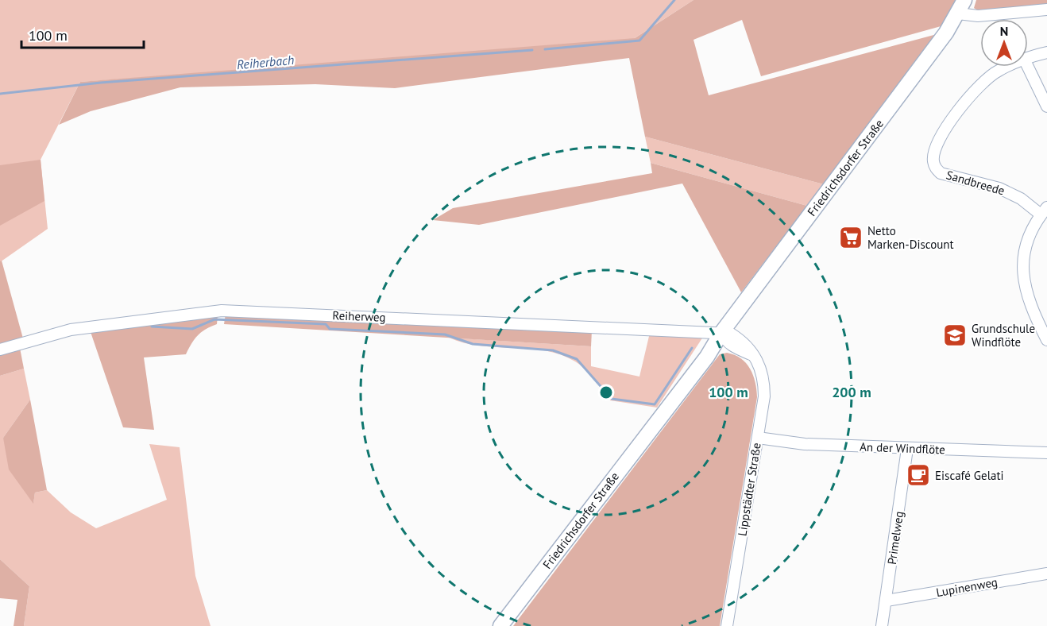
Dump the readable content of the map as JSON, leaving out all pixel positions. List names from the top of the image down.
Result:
{
  "streets": {
    "main road": ["Friedrichsdorfer Straße"],
    "street": [
      "Sandbreede",
      "Reiherweg",
      "An der Windflöte",
      "Lippstädter Straße",
      "Primelweg",
      "Lupinenweg"
    ]
  },
  "crossings": [
    ["Friedrichsdorfer Straße", "Reiherweg"],
    ["Friedrichsdorfer Straße", "Lippstädter Straße"],
    ["Reiherweg", "Lippstädter Straße"],
    ["An der Windflöte", "Lippstädter Straße"],
    ["An der Windflöte", "Primelweg"],
    ["Primelweg", "Lupinenweg"]
  ],
  "water": ["Reiherbach"],
  "places": {
    "supermarket": ["Netto Marken-Discount"],
    "school or university": ["Grundschule Windflöte"],
    "cafe": ["Eiscafé Gelati"]
  },
  "scale_bar": "100 m",
  "north": "top",
  "rings": ["100 m", "200 m"]
}
